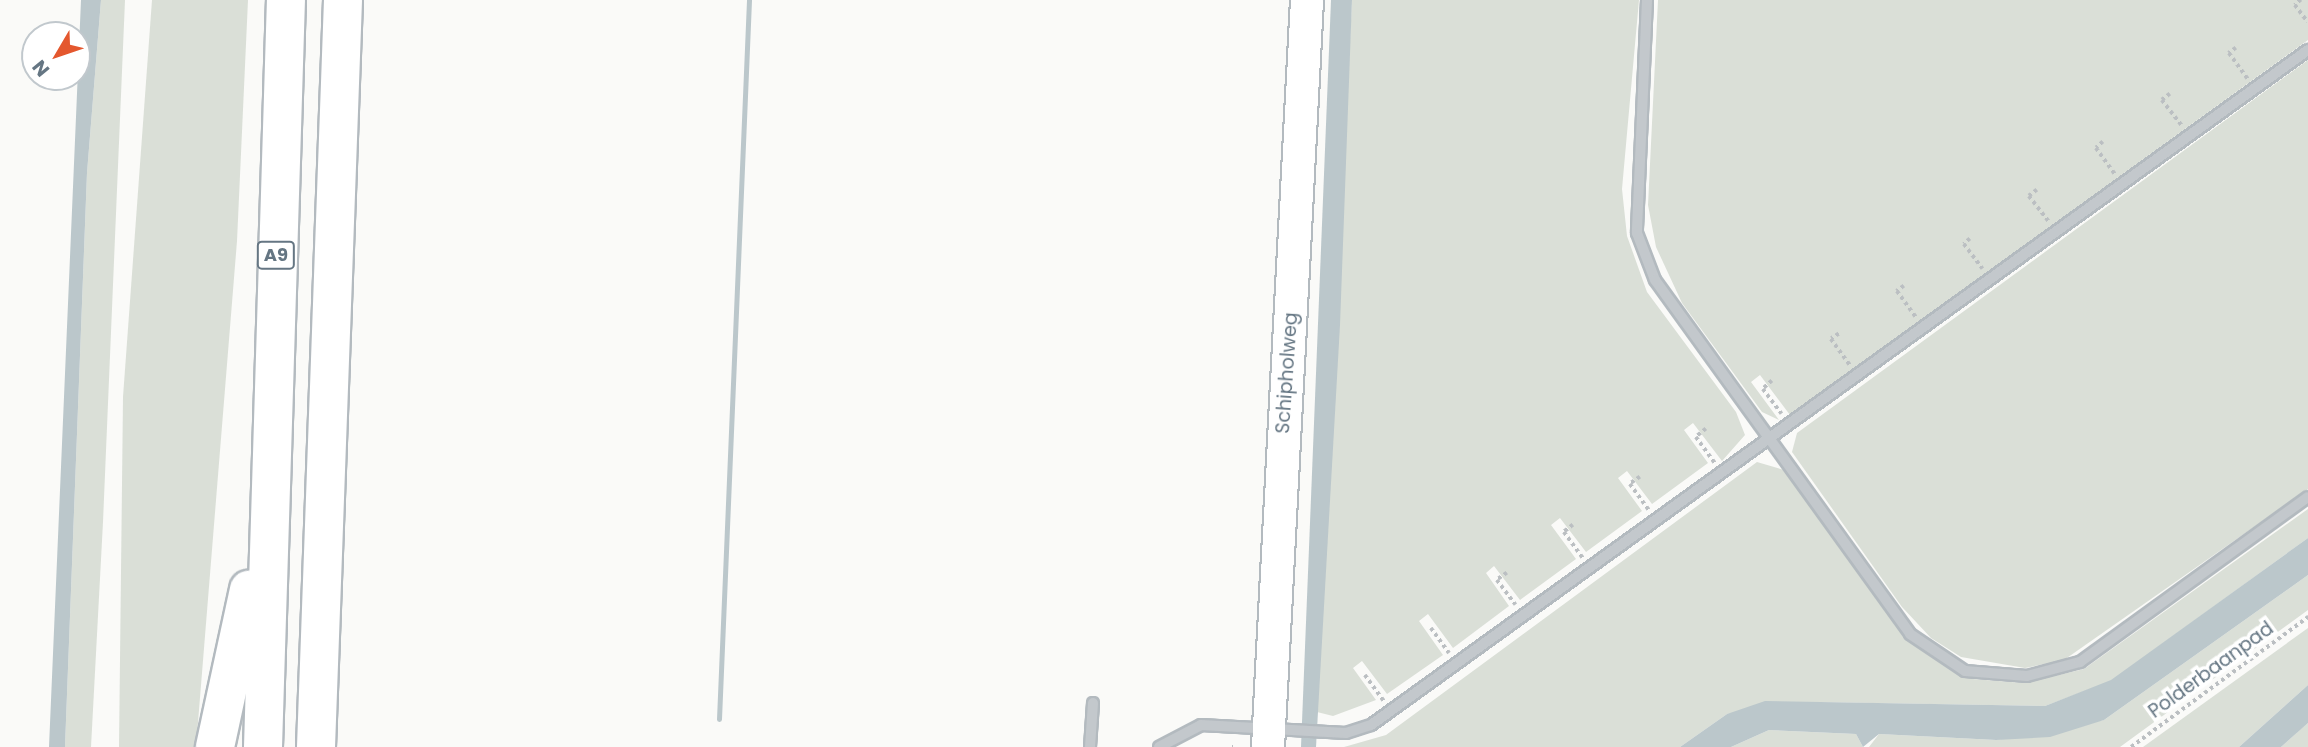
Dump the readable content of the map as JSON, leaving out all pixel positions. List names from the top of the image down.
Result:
{
  "streets": {
    "highway": ["A9"],
    "main road": ["Schipholweg"],
    "path": ["Polderbaanpad"]
  },
  "north": "bottom left"
}
